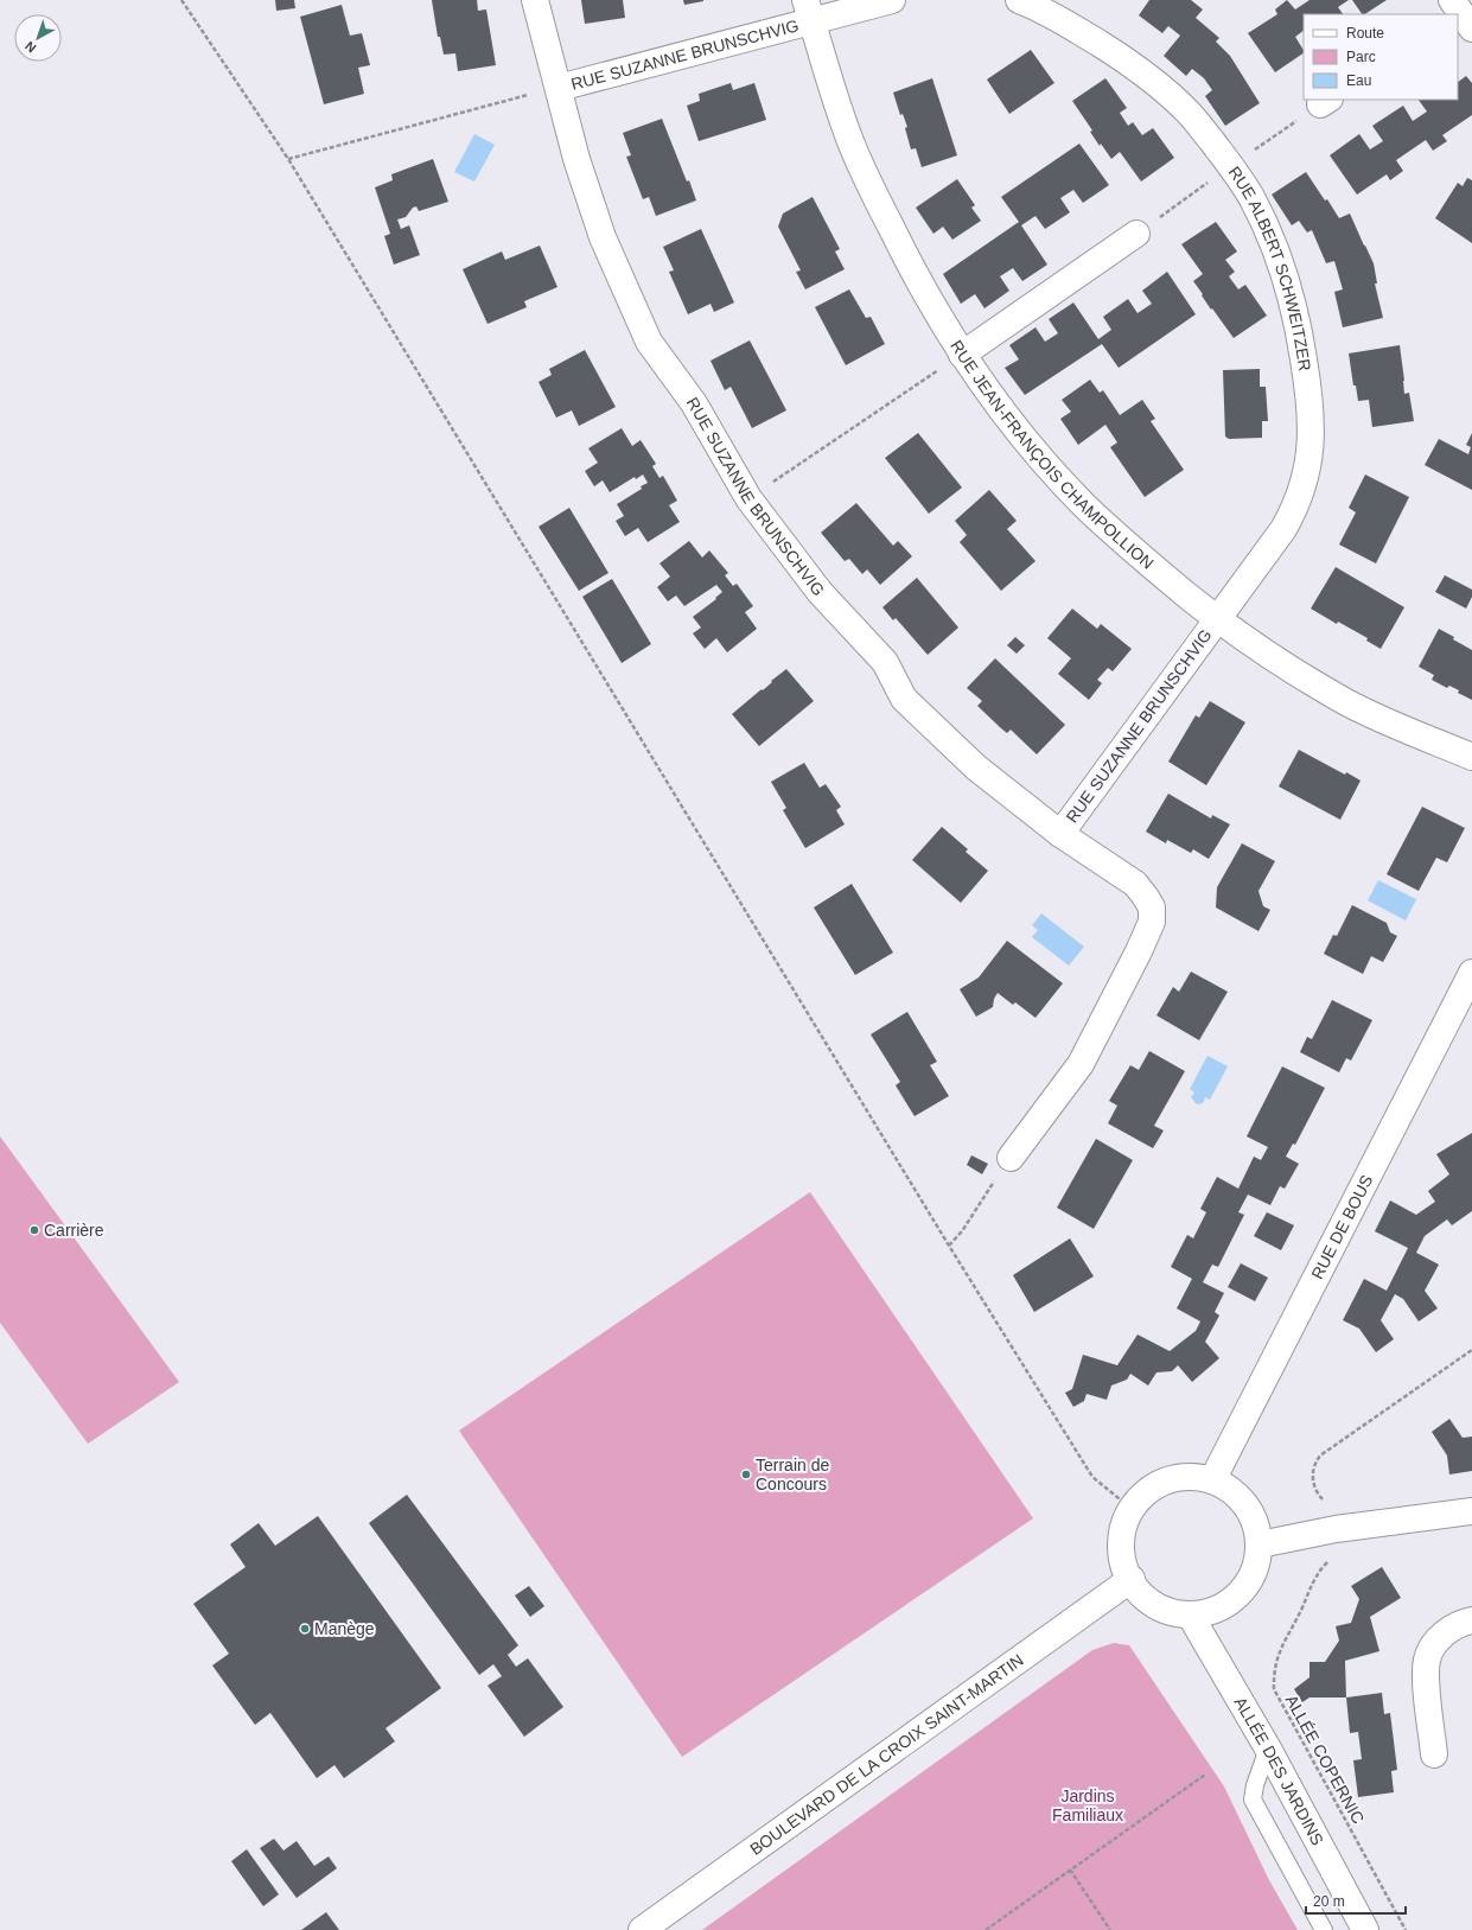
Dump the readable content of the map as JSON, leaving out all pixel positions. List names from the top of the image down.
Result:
{
  "streets": {
    "street": [
      "RUE SUZANNE BRUNSCHVIG",
      "RUE ALBERT SCHWEITZER",
      "RUE JEAN-FRANÇOIS CHAMPOLLION",
      "RUE DE BOUS",
      "BOULEVARD DE LA CROIX SAINT-MARTIN",
      "ALLÉE DES JARDINS"
    ],
    "path": ["ALLÉE COPERNIC"]
  },
  "crossings": [
    ["RUE SUZANNE BRUNSCHVIG", "RUE ALBERT SCHWEITZER"],
    ["RUE SUZANNE BRUNSCHVIG", "RUE JEAN-FRANÇOIS CHAMPOLLION"],
    ["RUE ALBERT SCHWEITZER", "RUE JEAN-FRANÇOIS CHAMPOLLION"],
    ["RUE DE BOUS", "BOULEVARD DE LA CROIX SAINT-MARTIN"],
    ["RUE DE BOUS", "ALLÉE DES JARDINS"],
    ["BOULEVARD DE LA CROIX SAINT-MARTIN", "ALLÉE DES JARDINS"]
  ],
  "parks": ["Jardins Familiaux"],
  "places": ["Carrière", "Terrain de Concours", "Manège"],
  "legend": ["Route", "Parc", "Eau"],
  "scale_bar": "20 m",
  "north": "bottom left"
}
